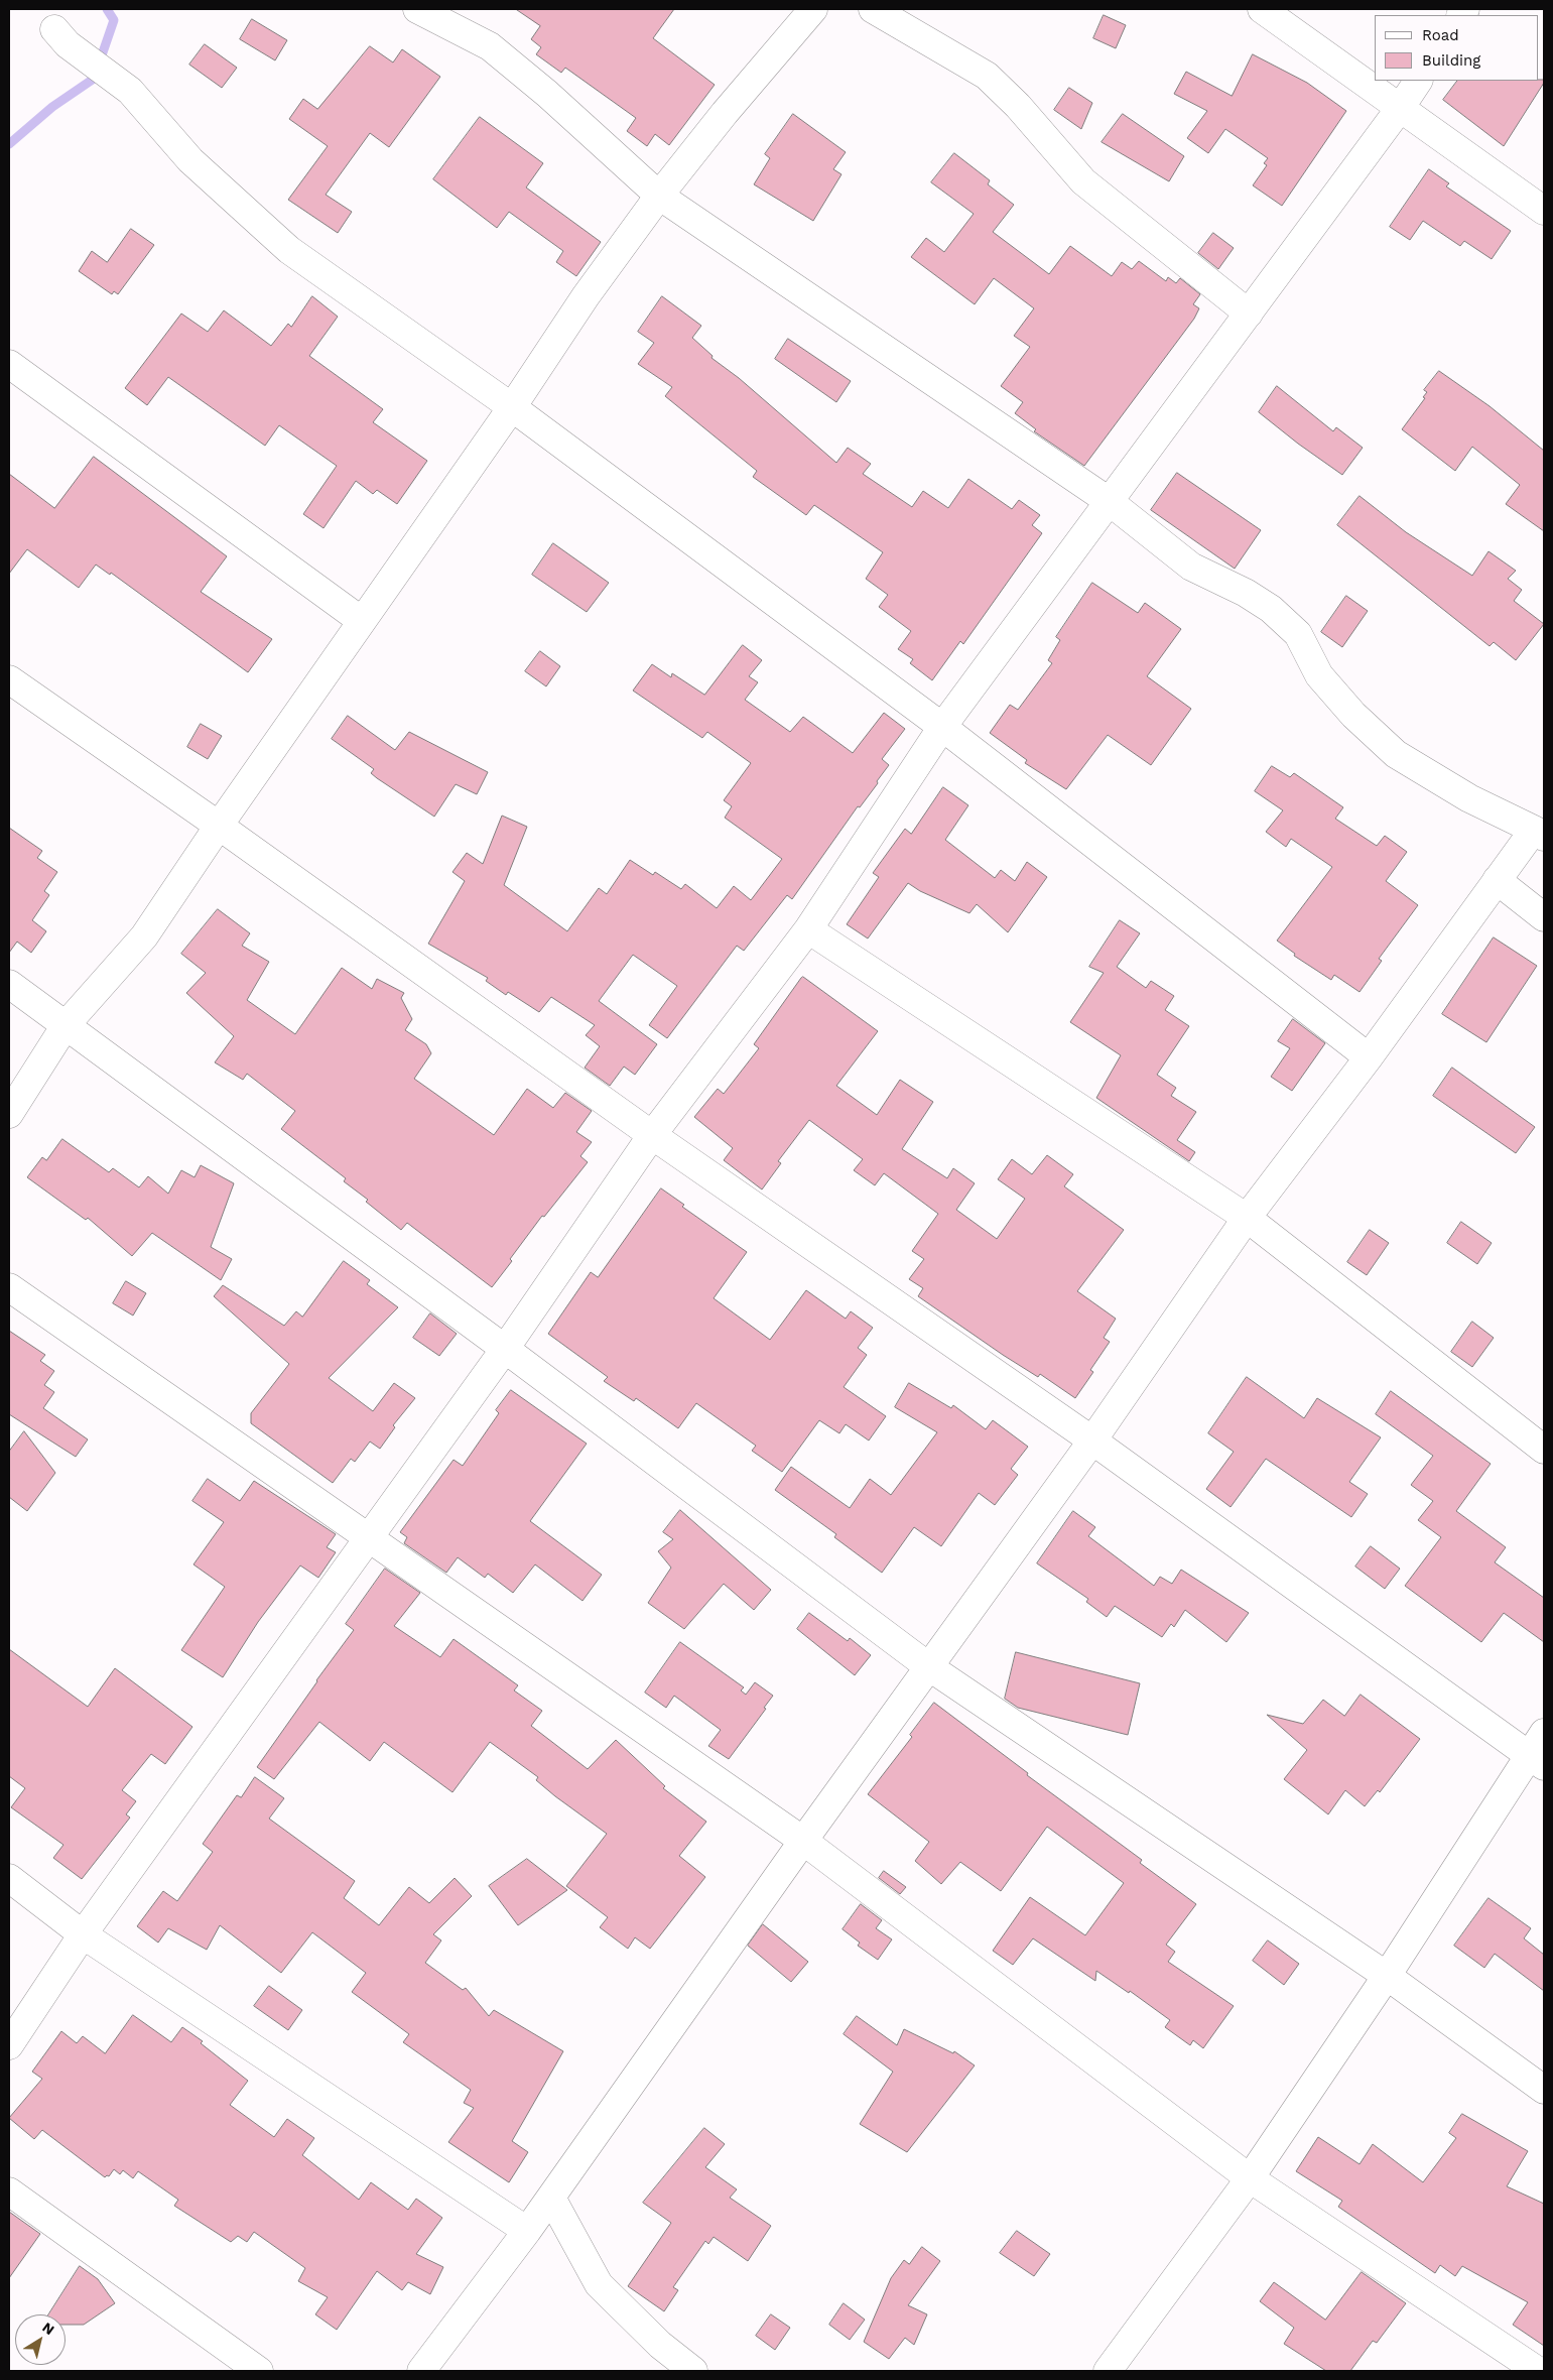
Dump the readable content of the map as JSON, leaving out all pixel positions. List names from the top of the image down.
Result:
{
  "legend": ["Road", "Building"],
  "north": "top right"
}
